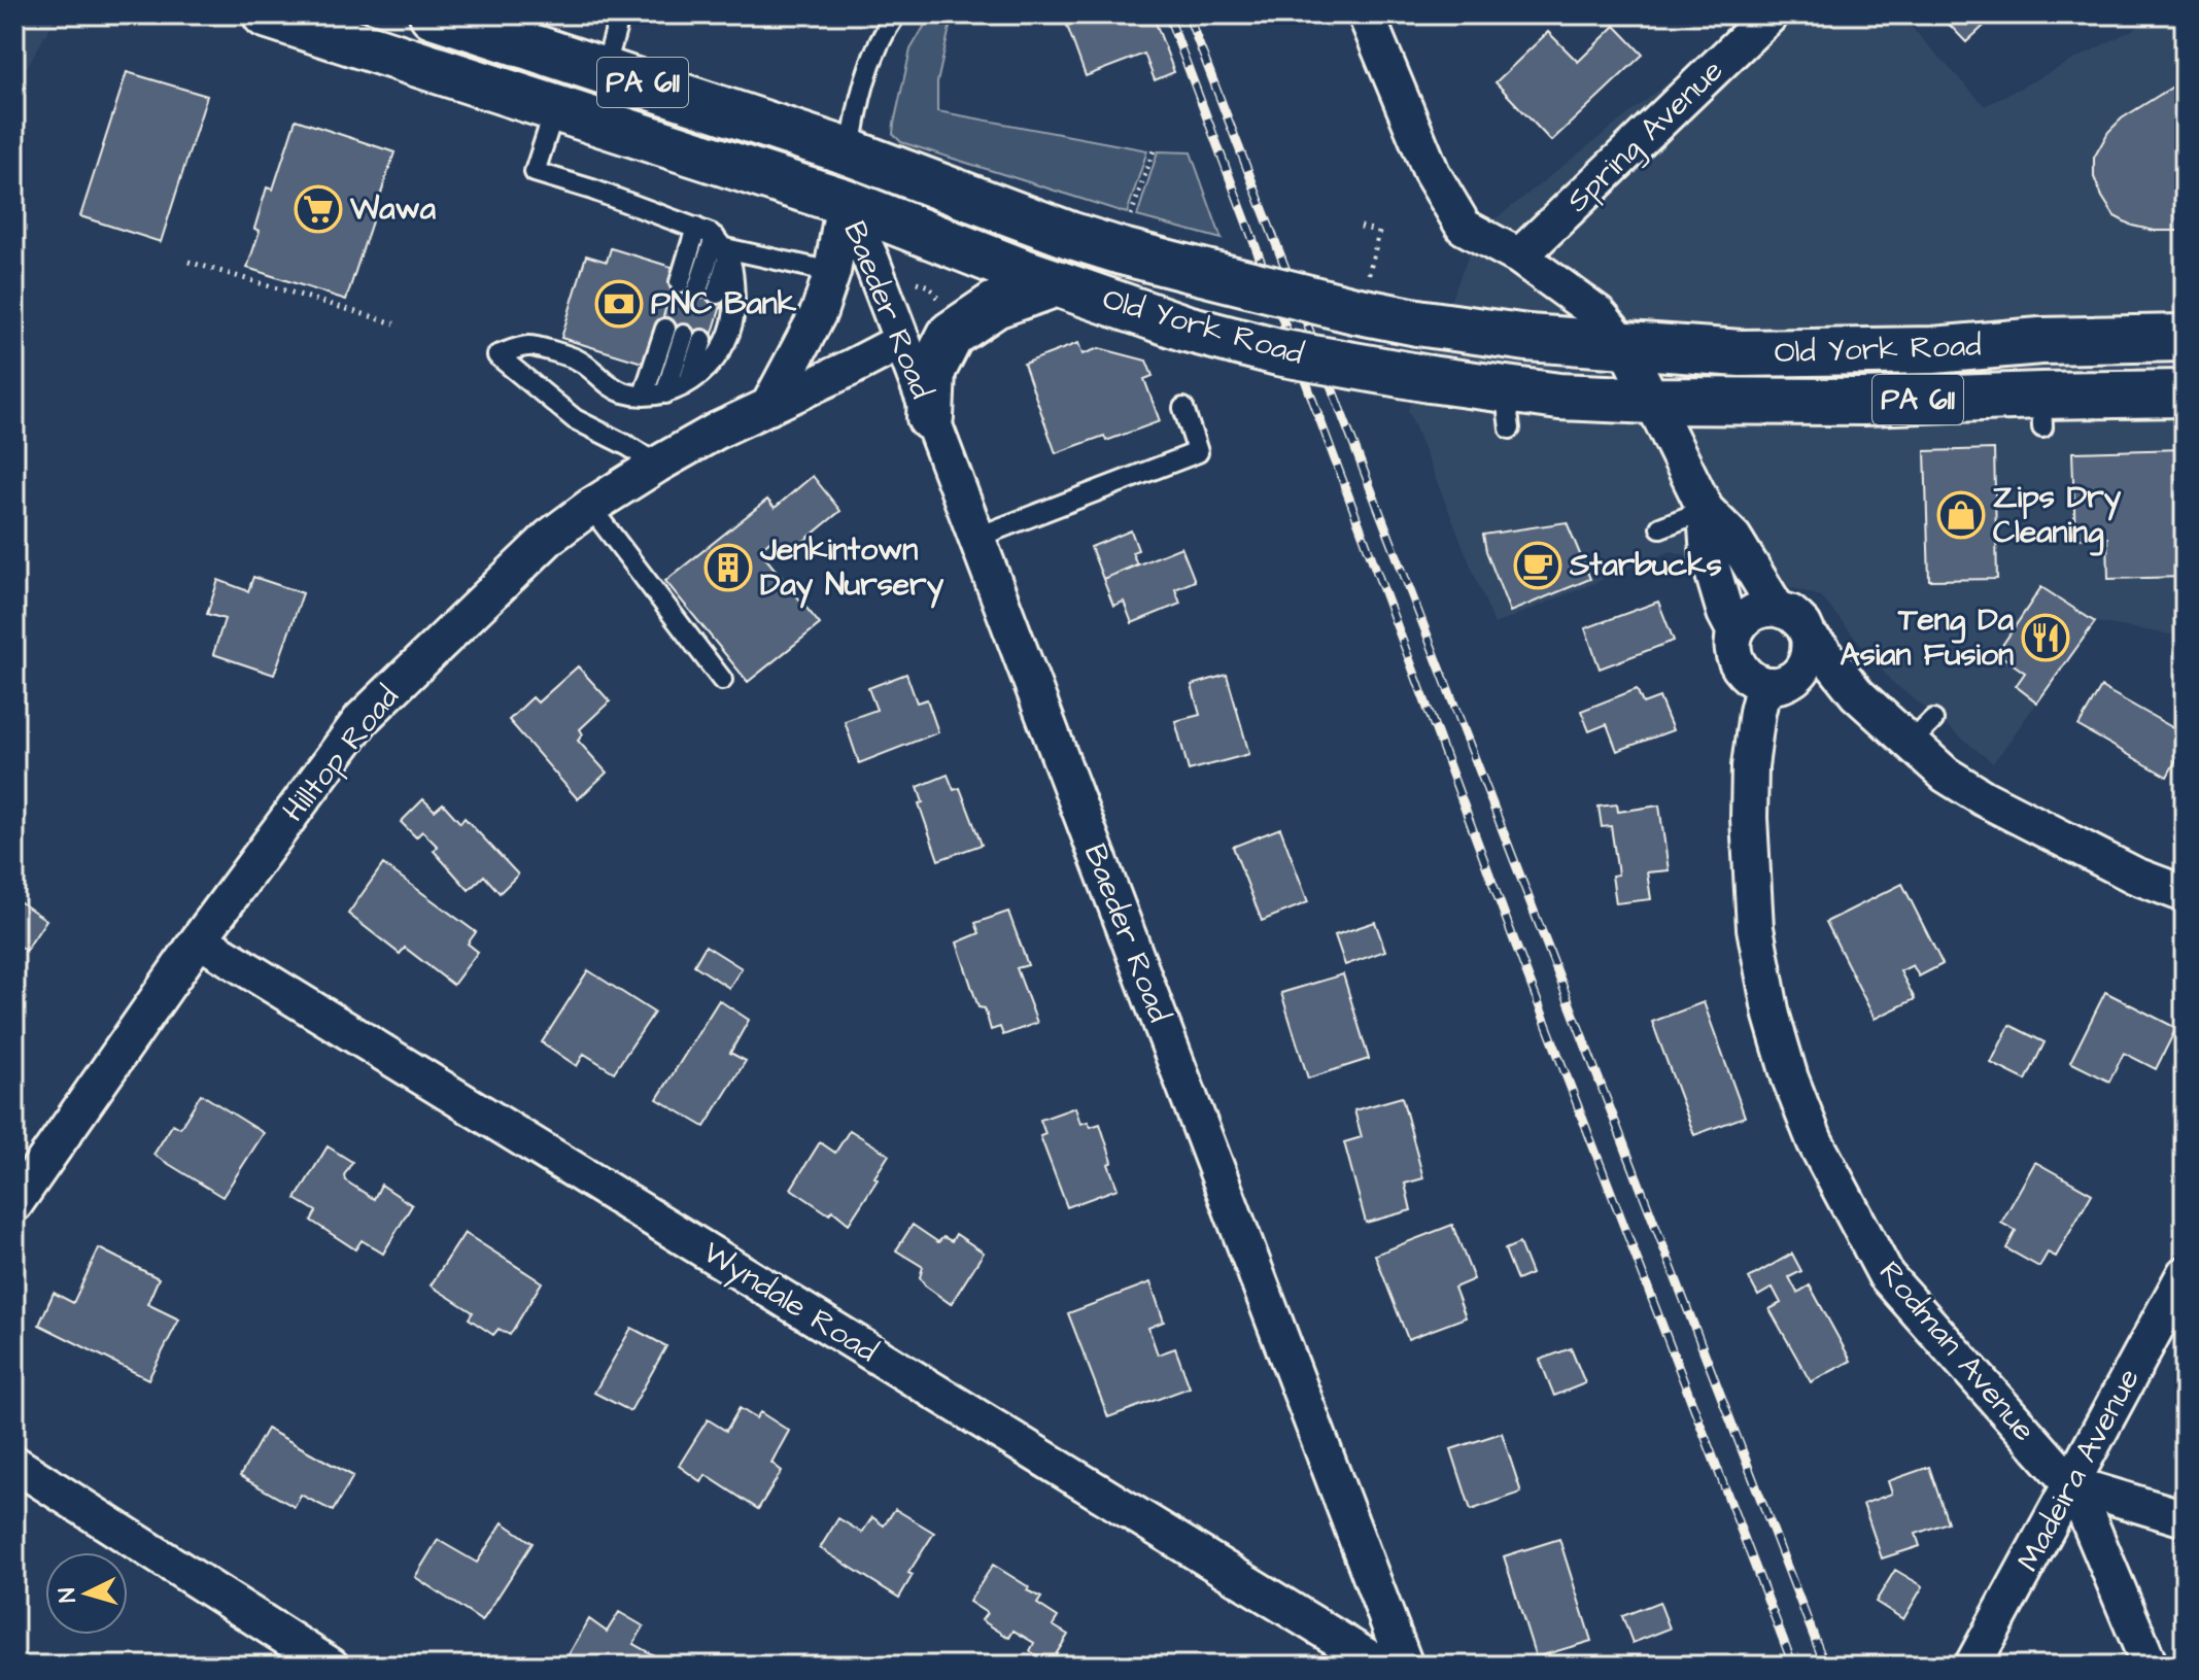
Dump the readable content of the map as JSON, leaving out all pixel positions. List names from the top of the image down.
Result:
{
  "streets": {
    "highway": ["PA 611", "Old York Road"],
    "street": [
      "Spring Avenue",
      "Baeder Road",
      "Hilltop Road",
      "Wyndale Road",
      "Rodman Avenue",
      "Madeira Avenue"
    ]
  },
  "crossings": [
    ["Baeder Road", "Old York Road"],
    ["Baeder Road", "Hilltop Road"],
    ["Hilltop Road", "Wyndale Road"],
    ["Rodman Avenue", "Madeira Avenue"]
  ],
  "places": {
    "supermarket": ["Wawa"],
    "bank": ["PNC Bank"],
    "shop": ["Zips Dry Cleaning"],
    "cafe": ["Starbucks"],
    "building": ["Jenkintown Day Nursery"],
    "restaurant": ["Teng Da Asian Fusion"]
  },
  "north": "left"
}
